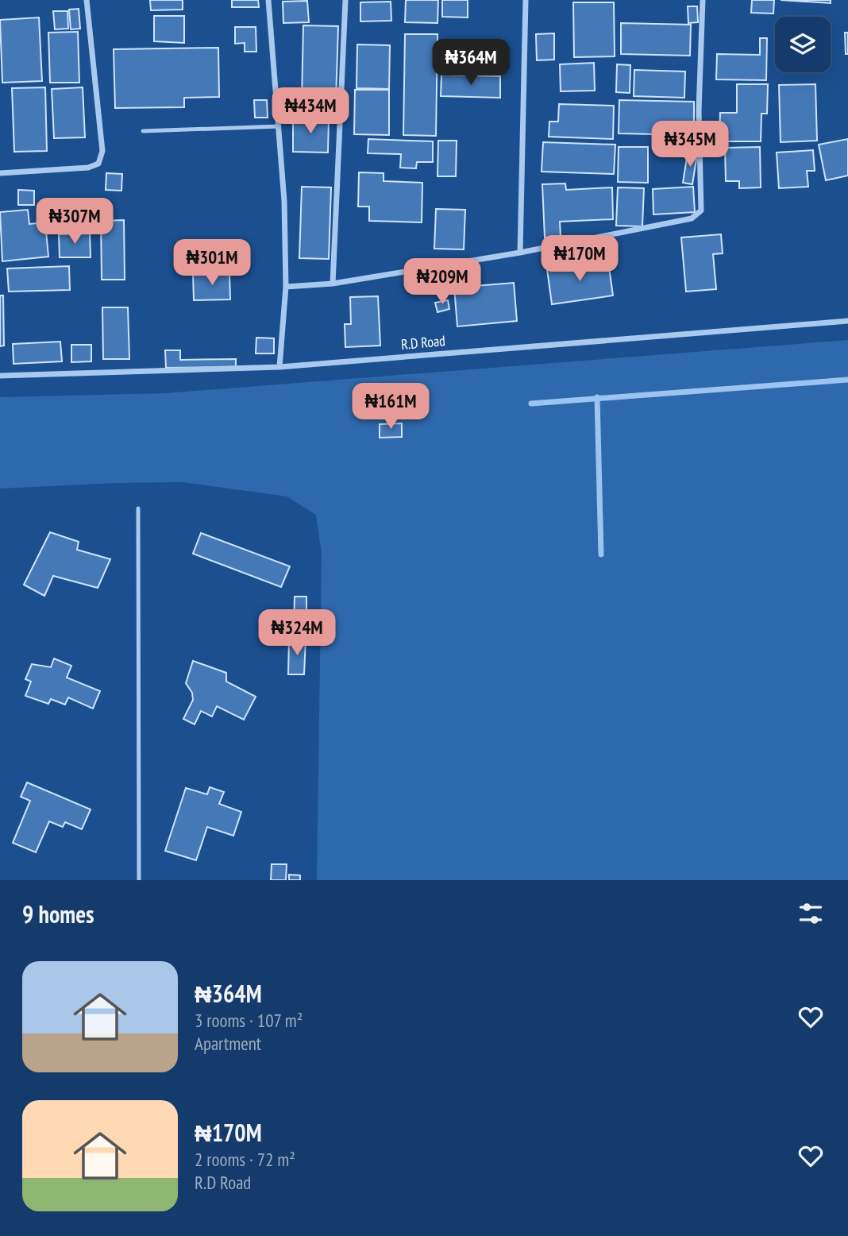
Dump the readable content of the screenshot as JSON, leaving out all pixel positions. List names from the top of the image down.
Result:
{
  "streets": {
    "street": ["R.D Road"]
  },
  "page": {
    "price": [
      "₦364M",
      "₦434M",
      "₦345M",
      "₦307M",
      "₦170M",
      "₦301M",
      "₦209M",
      "₦161M",
      "₦324M"
    ],
    "heading": "9 homes",
    "list": [
      {
        "name": "₦364M",
        "note": "3 rooms · 107 m² · Apartment"
      },
      {
        "name": "₦170M",
        "note": "2 rooms · 72 m² · R.D Road"
      }
    ]
  }
}
